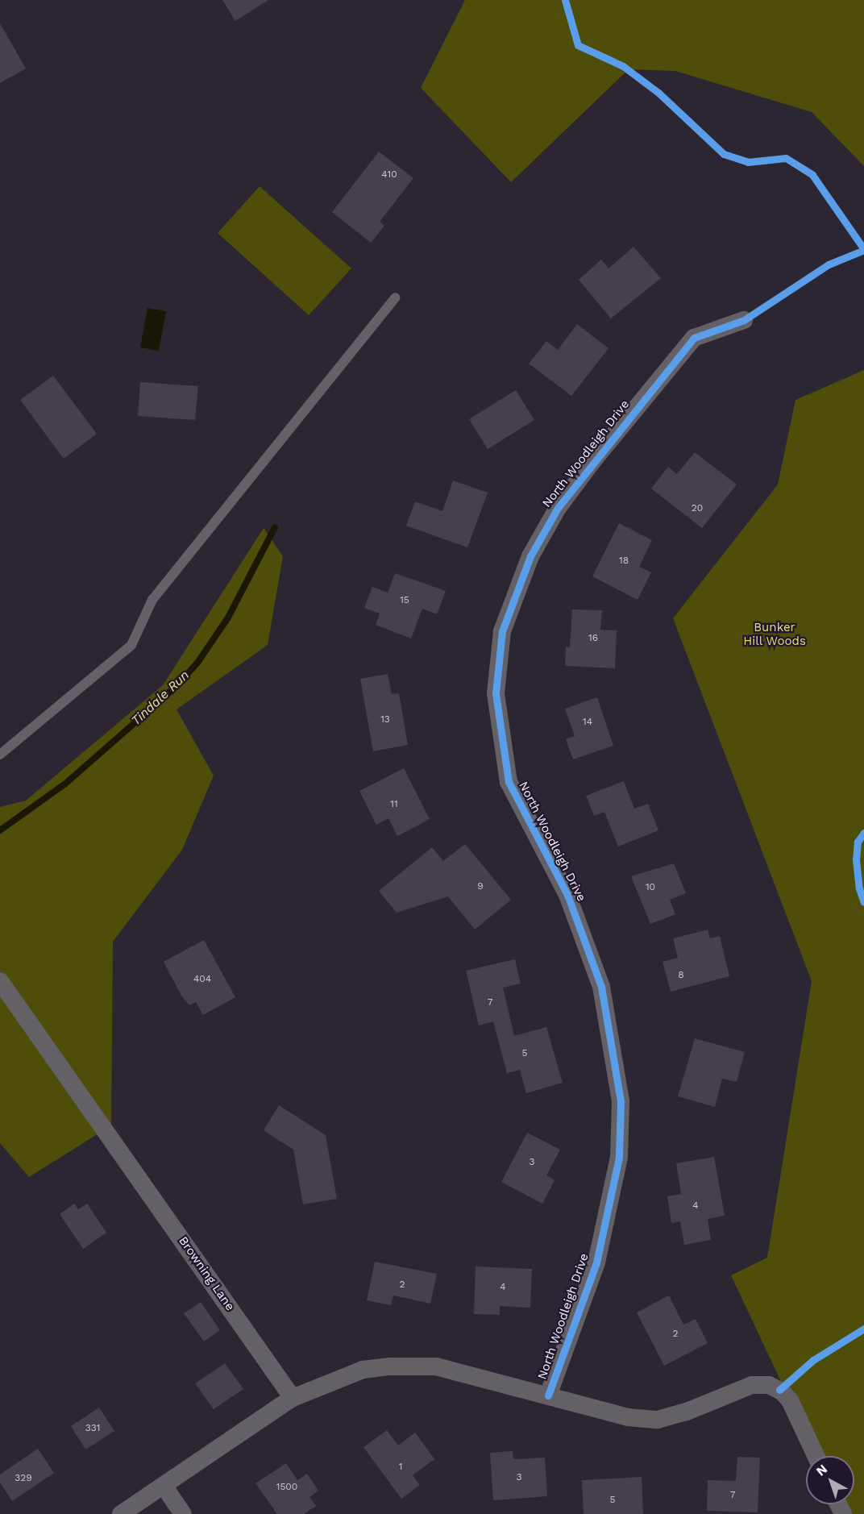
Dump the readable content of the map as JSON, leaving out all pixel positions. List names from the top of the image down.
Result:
{
  "streets": {
    "street": ["North Woodleigh Drive", "Browning Lane"]
  },
  "water": ["Tindale Run"],
  "parks": ["Bunker Hill Woods"],
  "house_numbers": [
    "410",
    "20",
    "18",
    "15",
    "16",
    "13",
    "14",
    "11",
    "9",
    "10",
    "8",
    "404",
    "7",
    "5",
    "3",
    "4",
    "2",
    "4",
    "2",
    "331",
    "1",
    "3",
    "329",
    "1500",
    "7",
    "5"
  ],
  "north": "top left"
}
